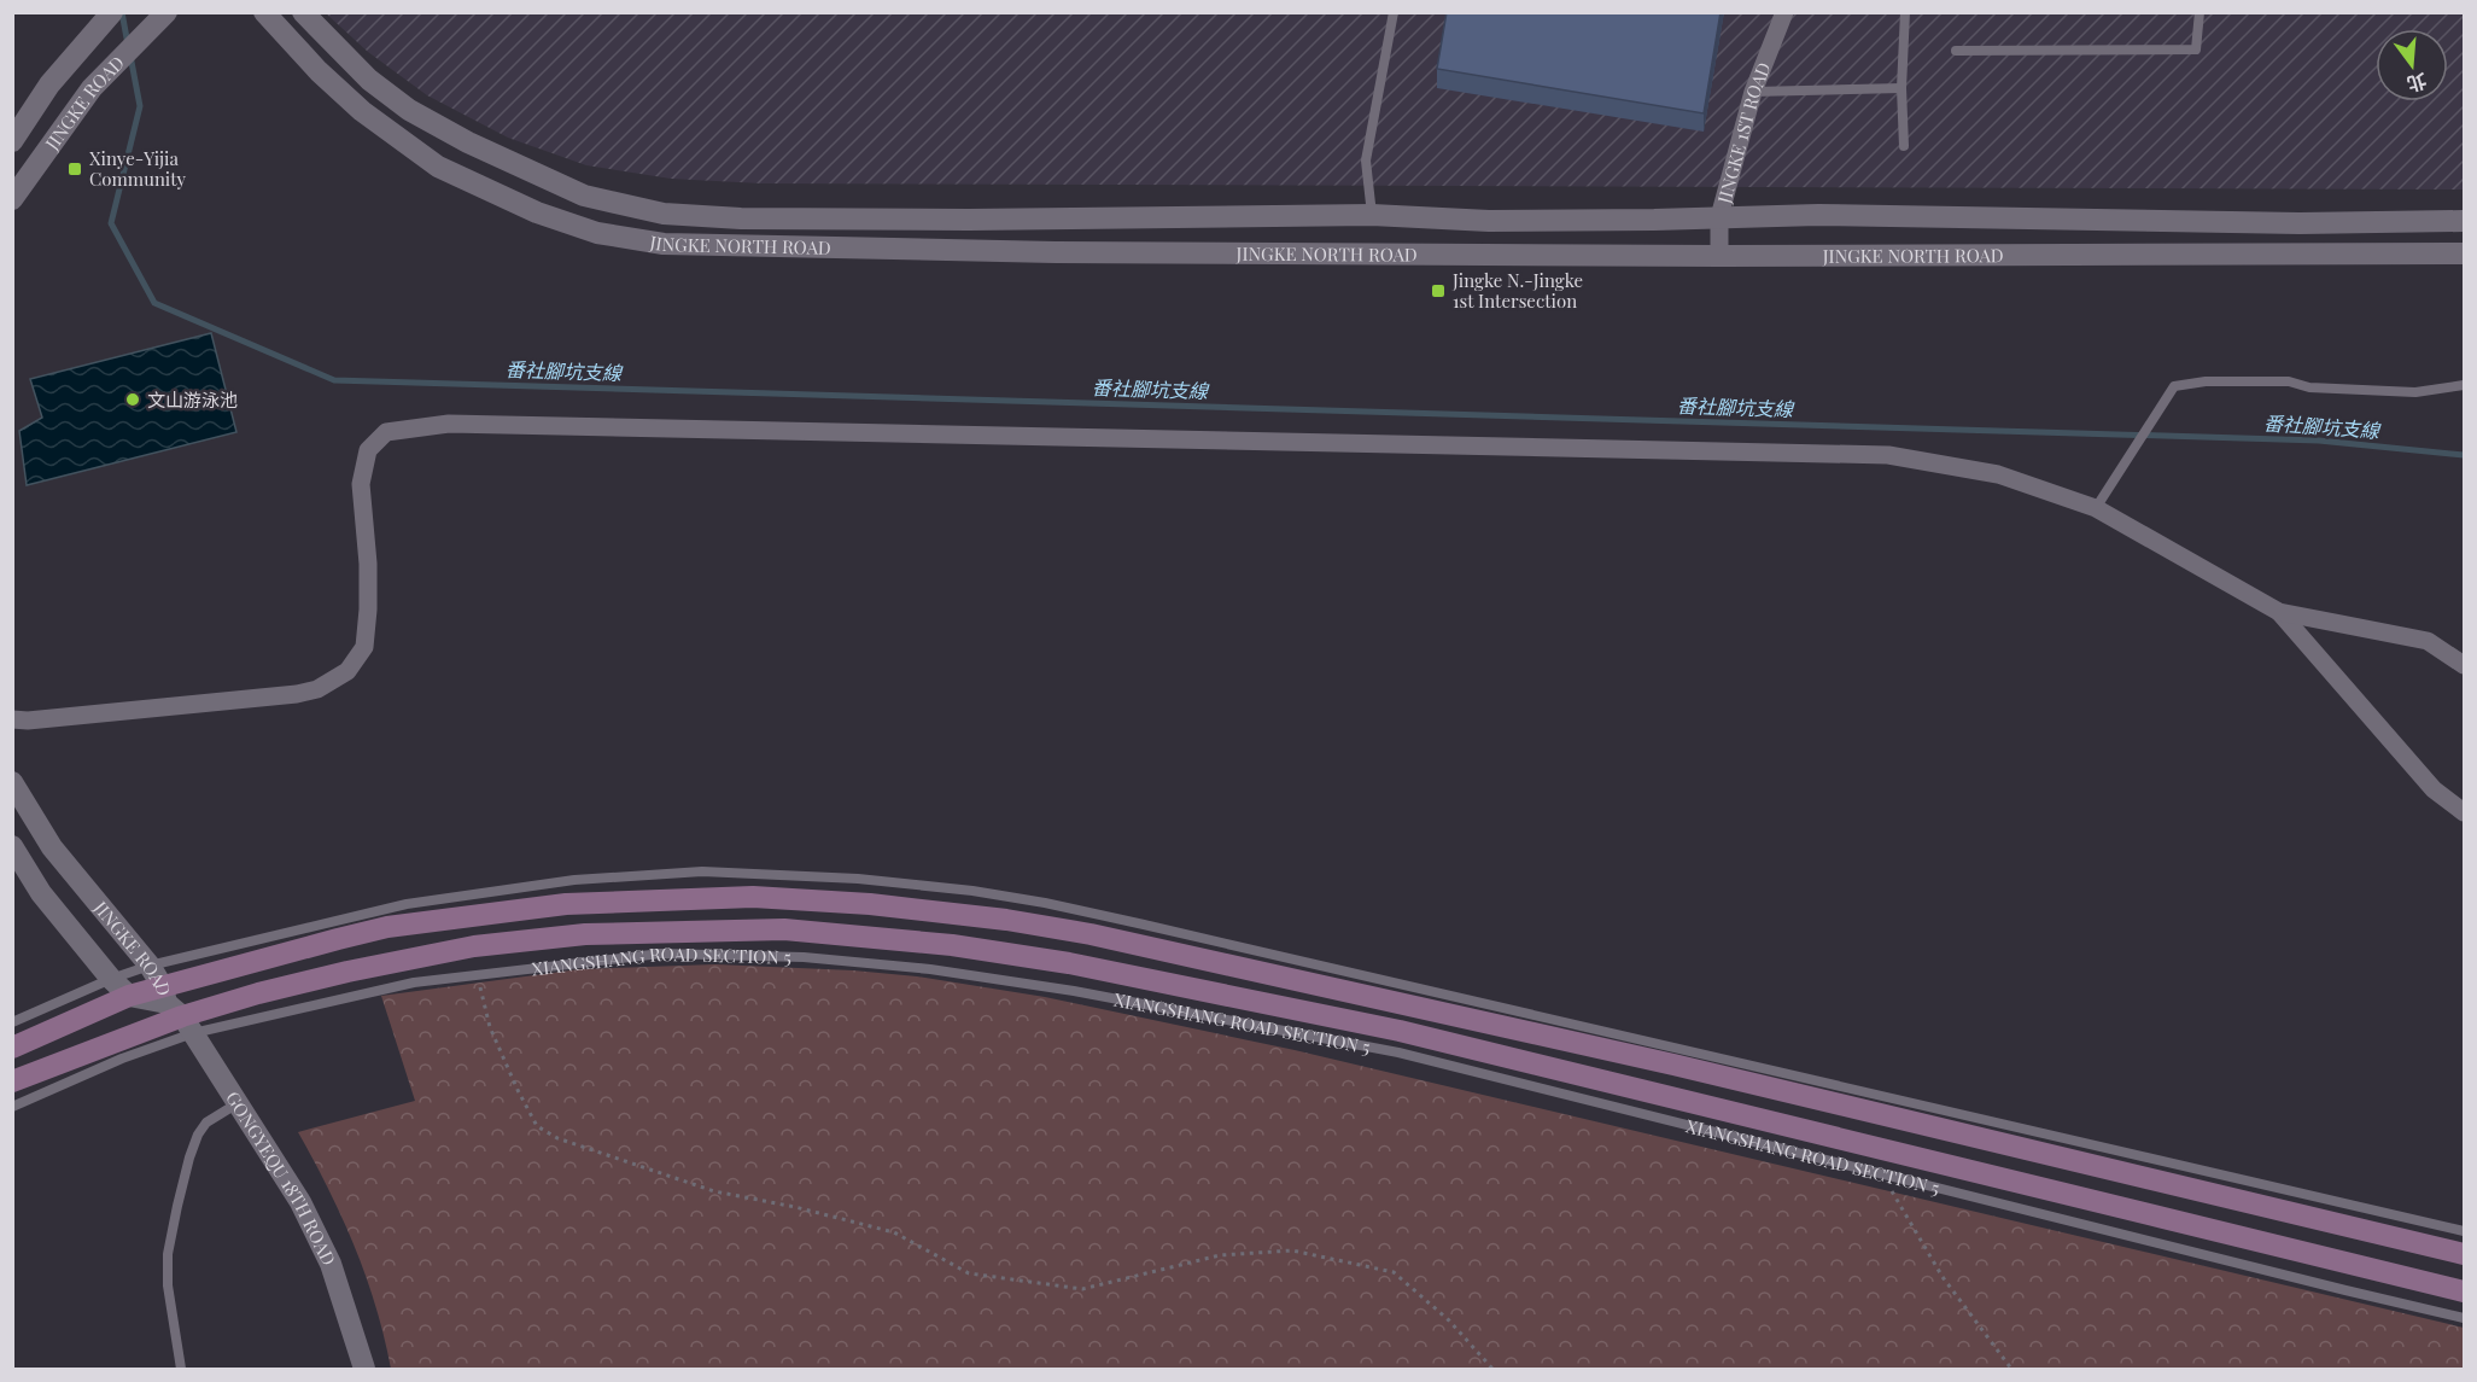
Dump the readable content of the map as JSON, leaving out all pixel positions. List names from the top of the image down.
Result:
{
  "streets": {
    "main road": ["XIANGSHANG ROAD SECTION 5"],
    "street": [
      "JINGKE ROAD",
      "JINGKE 1ST ROAD",
      "JINGKE NORTH ROAD",
      "GONGYEQU 18TH ROAD"
    ]
  },
  "crossings": [
    ["JINGKE ROAD", "XIANGSHANG ROAD SECTION 5"],
    ["JINGKE ROAD", "GONGYEQU 18TH ROAD"],
    ["JINGKE 1ST ROAD", "JINGKE NORTH ROAD"],
    ["XIANGSHANG ROAD SECTION 5", "GONGYEQU 18TH ROAD"]
  ],
  "water": ["番社腳坑支線"],
  "places": {
    "transit": ["Xinye-Yijia Community", "Jingke N.-Jingke 1st Intersection"],
    "other": ["文山游泳池"]
  },
  "north": "bottom"
}
